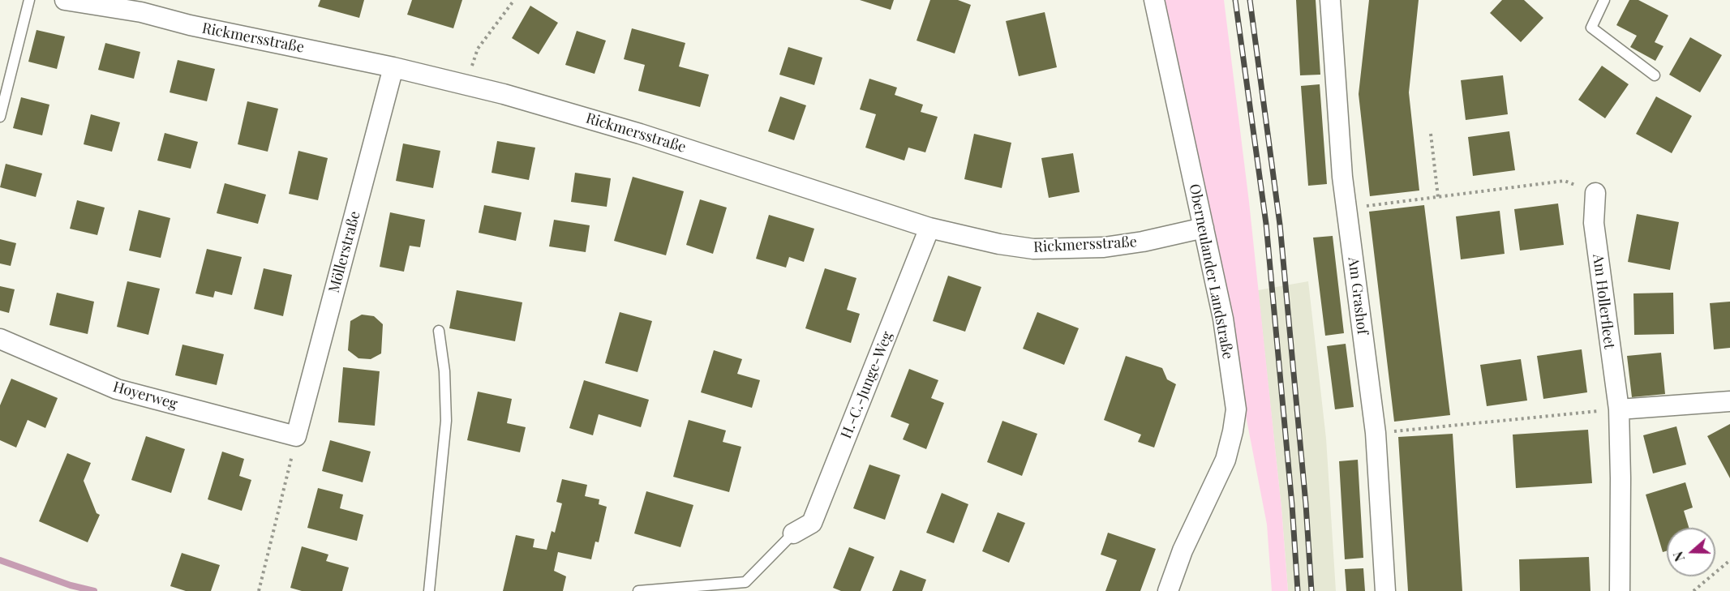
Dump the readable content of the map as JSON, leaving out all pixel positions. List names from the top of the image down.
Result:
{
  "streets": {
    "street": [
      "Rickmersstraße",
      "Möllerstraße",
      "Oberneulander Landstraße",
      "Am Grashof",
      "Am Hollerfleet",
      "H.-C.-Junge-Weg",
      "Hoyerweg"
    ]
  },
  "crossings": [
    ["Rickmersstraße", "Möllerstraße"],
    ["Rickmersstraße", "Oberneulander Landstraße"],
    ["Rickmersstraße", "H.-C.-Junge-Weg"],
    ["Möllerstraße", "Hoyerweg"]
  ],
  "north": "left"
}
